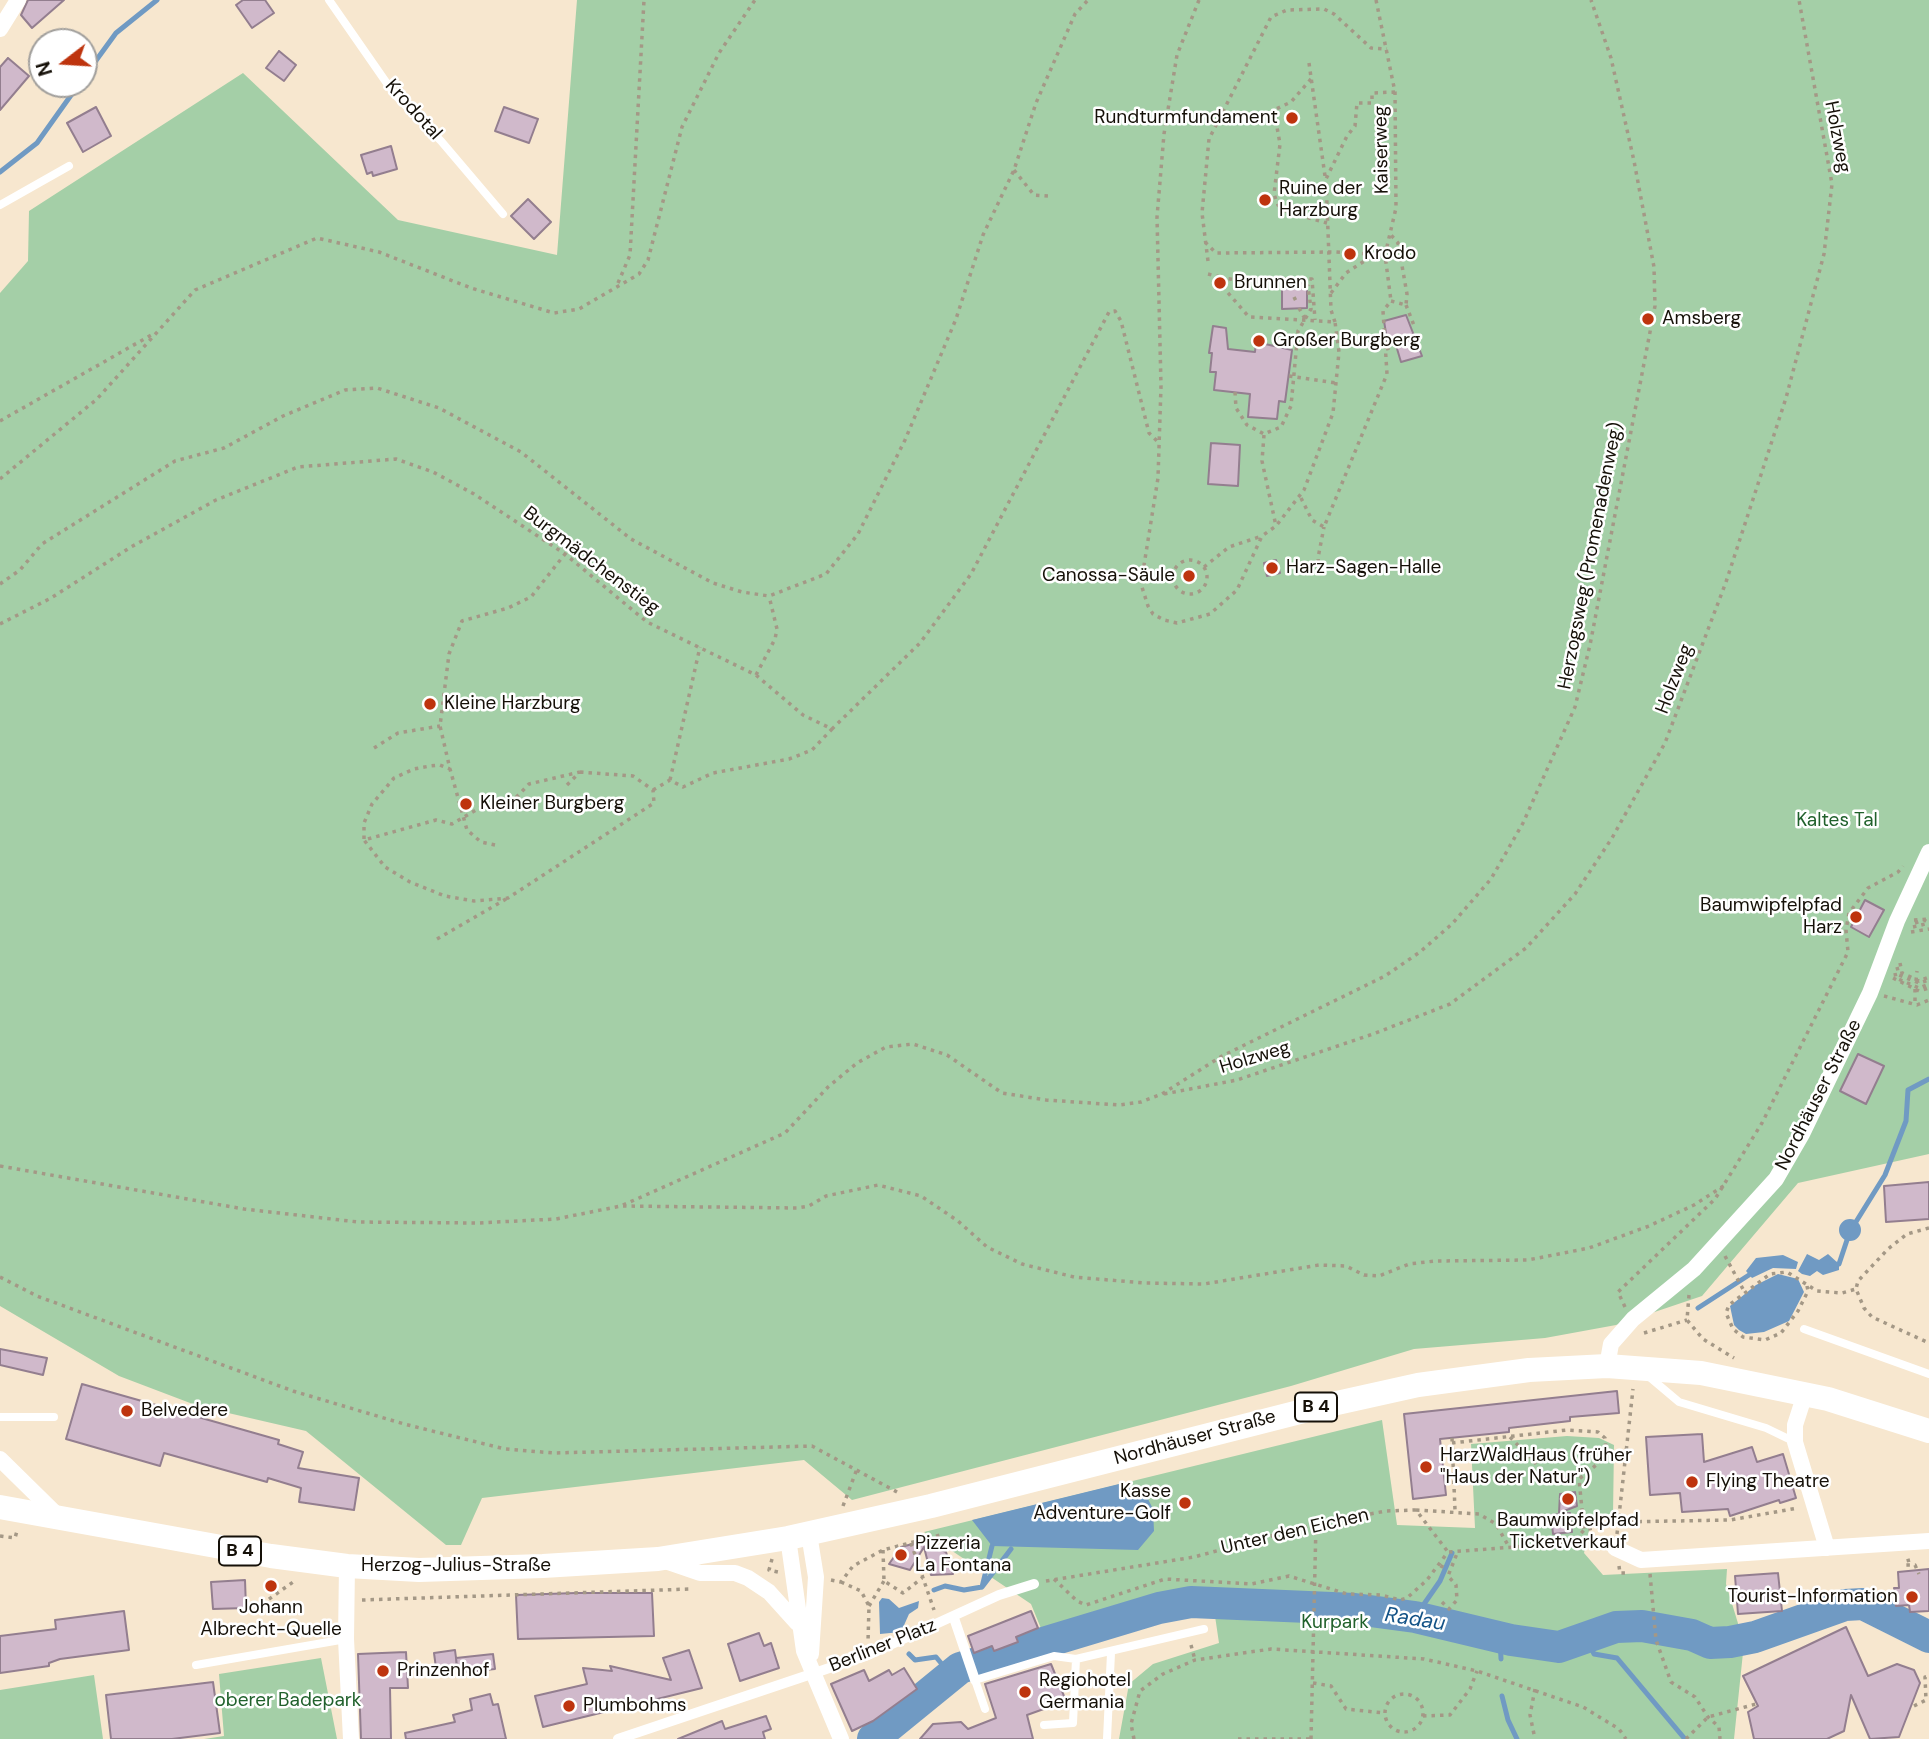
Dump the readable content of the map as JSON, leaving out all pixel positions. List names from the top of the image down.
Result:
{
  "streets": {
    "main road": ["Nordhäuser Straße", "B 4", "Herzog-Julius-Straße"],
    "street": ["Berliner Platz"],
    "lane": ["Krodotal"],
    "path": [
      "Holzweg",
      "Kaiserweg",
      "Herzogsweg (Promenadenweg)",
      "Burgmädchenstieg",
      "Unter den Eichen"
    ]
  },
  "crossings": [
    ["Holzweg", "Herzogsweg (Promenadenweg)"],
    ["Nordhäuser Straße", "Herzog-Julius-Straße"],
    ["Nordhäuser Straße", "Berliner Platz"],
    ["Herzog-Julius-Straße", "Berliner Platz"]
  ],
  "water": ["Radau"],
  "parks": ["Kaltes Tal", "Kurpark", "oberer Badepark"],
  "places": [
    "Rundturmfundament",
    "Ruine der Harzburg",
    "Krodo",
    "Brunnen",
    "Amsberg",
    "Großer Burgberg",
    "Harz-Sagen-Halle",
    "Canossa-Säule",
    "Kleine Harzburg",
    "Kleiner Burgberg",
    "Baumwipfelpfad Harz",
    "Belvedere",
    "HarzWaldHaus (früher \"Haus der Natur\")",
    "Flying Theatre",
    "Baumwipfelpfad Ticketverkauf",
    "Kasse Adventure-Golf",
    "Pizzeria La Fontana",
    "Johann Albrecht-Quelle",
    "Tourist-Information",
    "Prinzenhof",
    "Regiohotel Germania",
    "Plumbohms"
  ],
  "north": "left"
}
